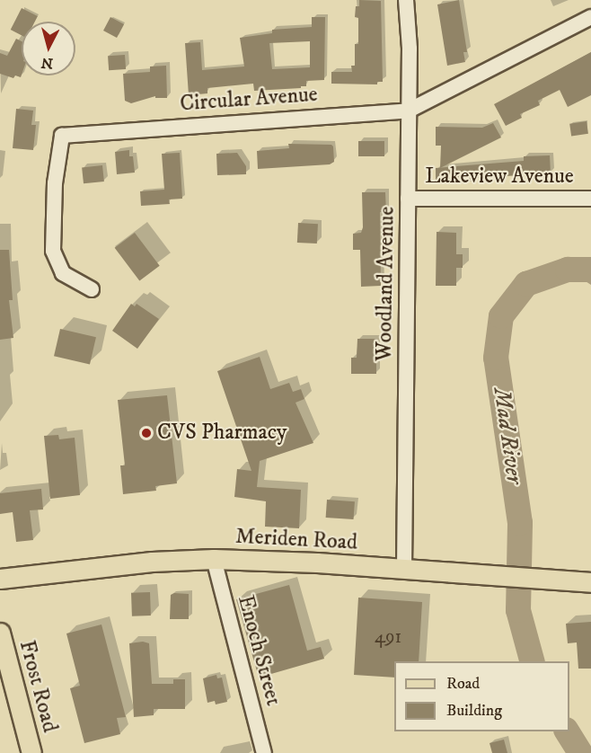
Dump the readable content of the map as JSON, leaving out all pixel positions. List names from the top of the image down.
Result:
{
  "streets": {
    "main road": ["Meriden Road", "Frost Road"],
    "street": [
      "Circular Avenue",
      "Lakeview Avenue",
      "Woodland Avenue",
      "Enoch Street"
    ]
  },
  "crossings": [
    ["Circular Avenue", "Woodland Avenue"],
    ["Lakeview Avenue", "Woodland Avenue"],
    ["Woodland Avenue", "Meriden Road"],
    ["Meriden Road", "Enoch Street"]
  ],
  "water": ["Mad River"],
  "places": ["CVS Pharmacy"],
  "house_numbers": ["491"],
  "legend": ["Road", "Building"],
  "north": "bottom"
}
